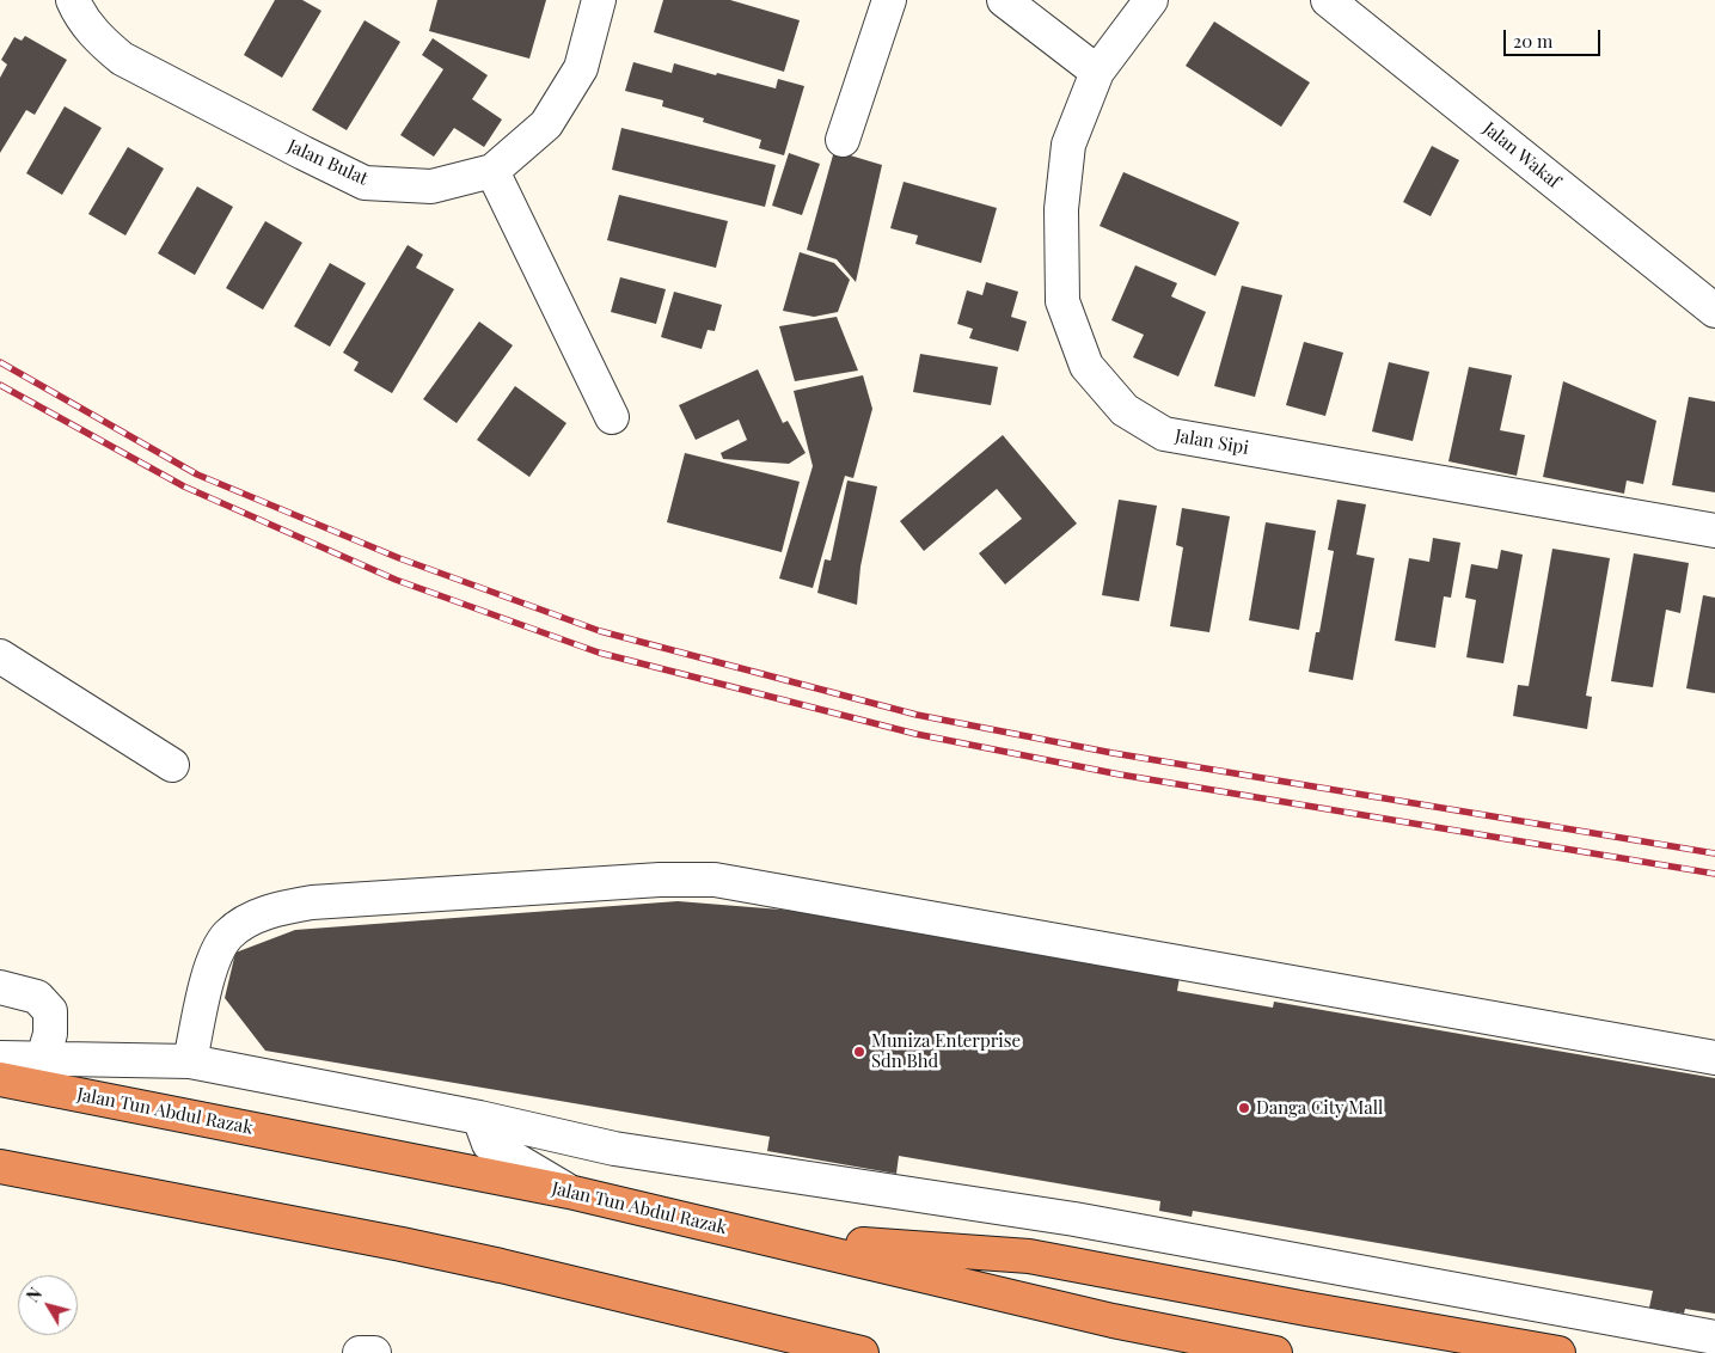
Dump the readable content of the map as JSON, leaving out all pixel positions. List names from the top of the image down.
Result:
{
  "streets": {
    "highway": ["Jalan Tun Abdul Razak"],
    "street": ["Jalan Wakaf", "Jalan Bulat", "Jalan Sipi"]
  },
  "places": ["Muniza Enterprise Sdn Bhd", "Danga City Mall"],
  "scale_bar": "20 m",
  "north": "top left"
}
